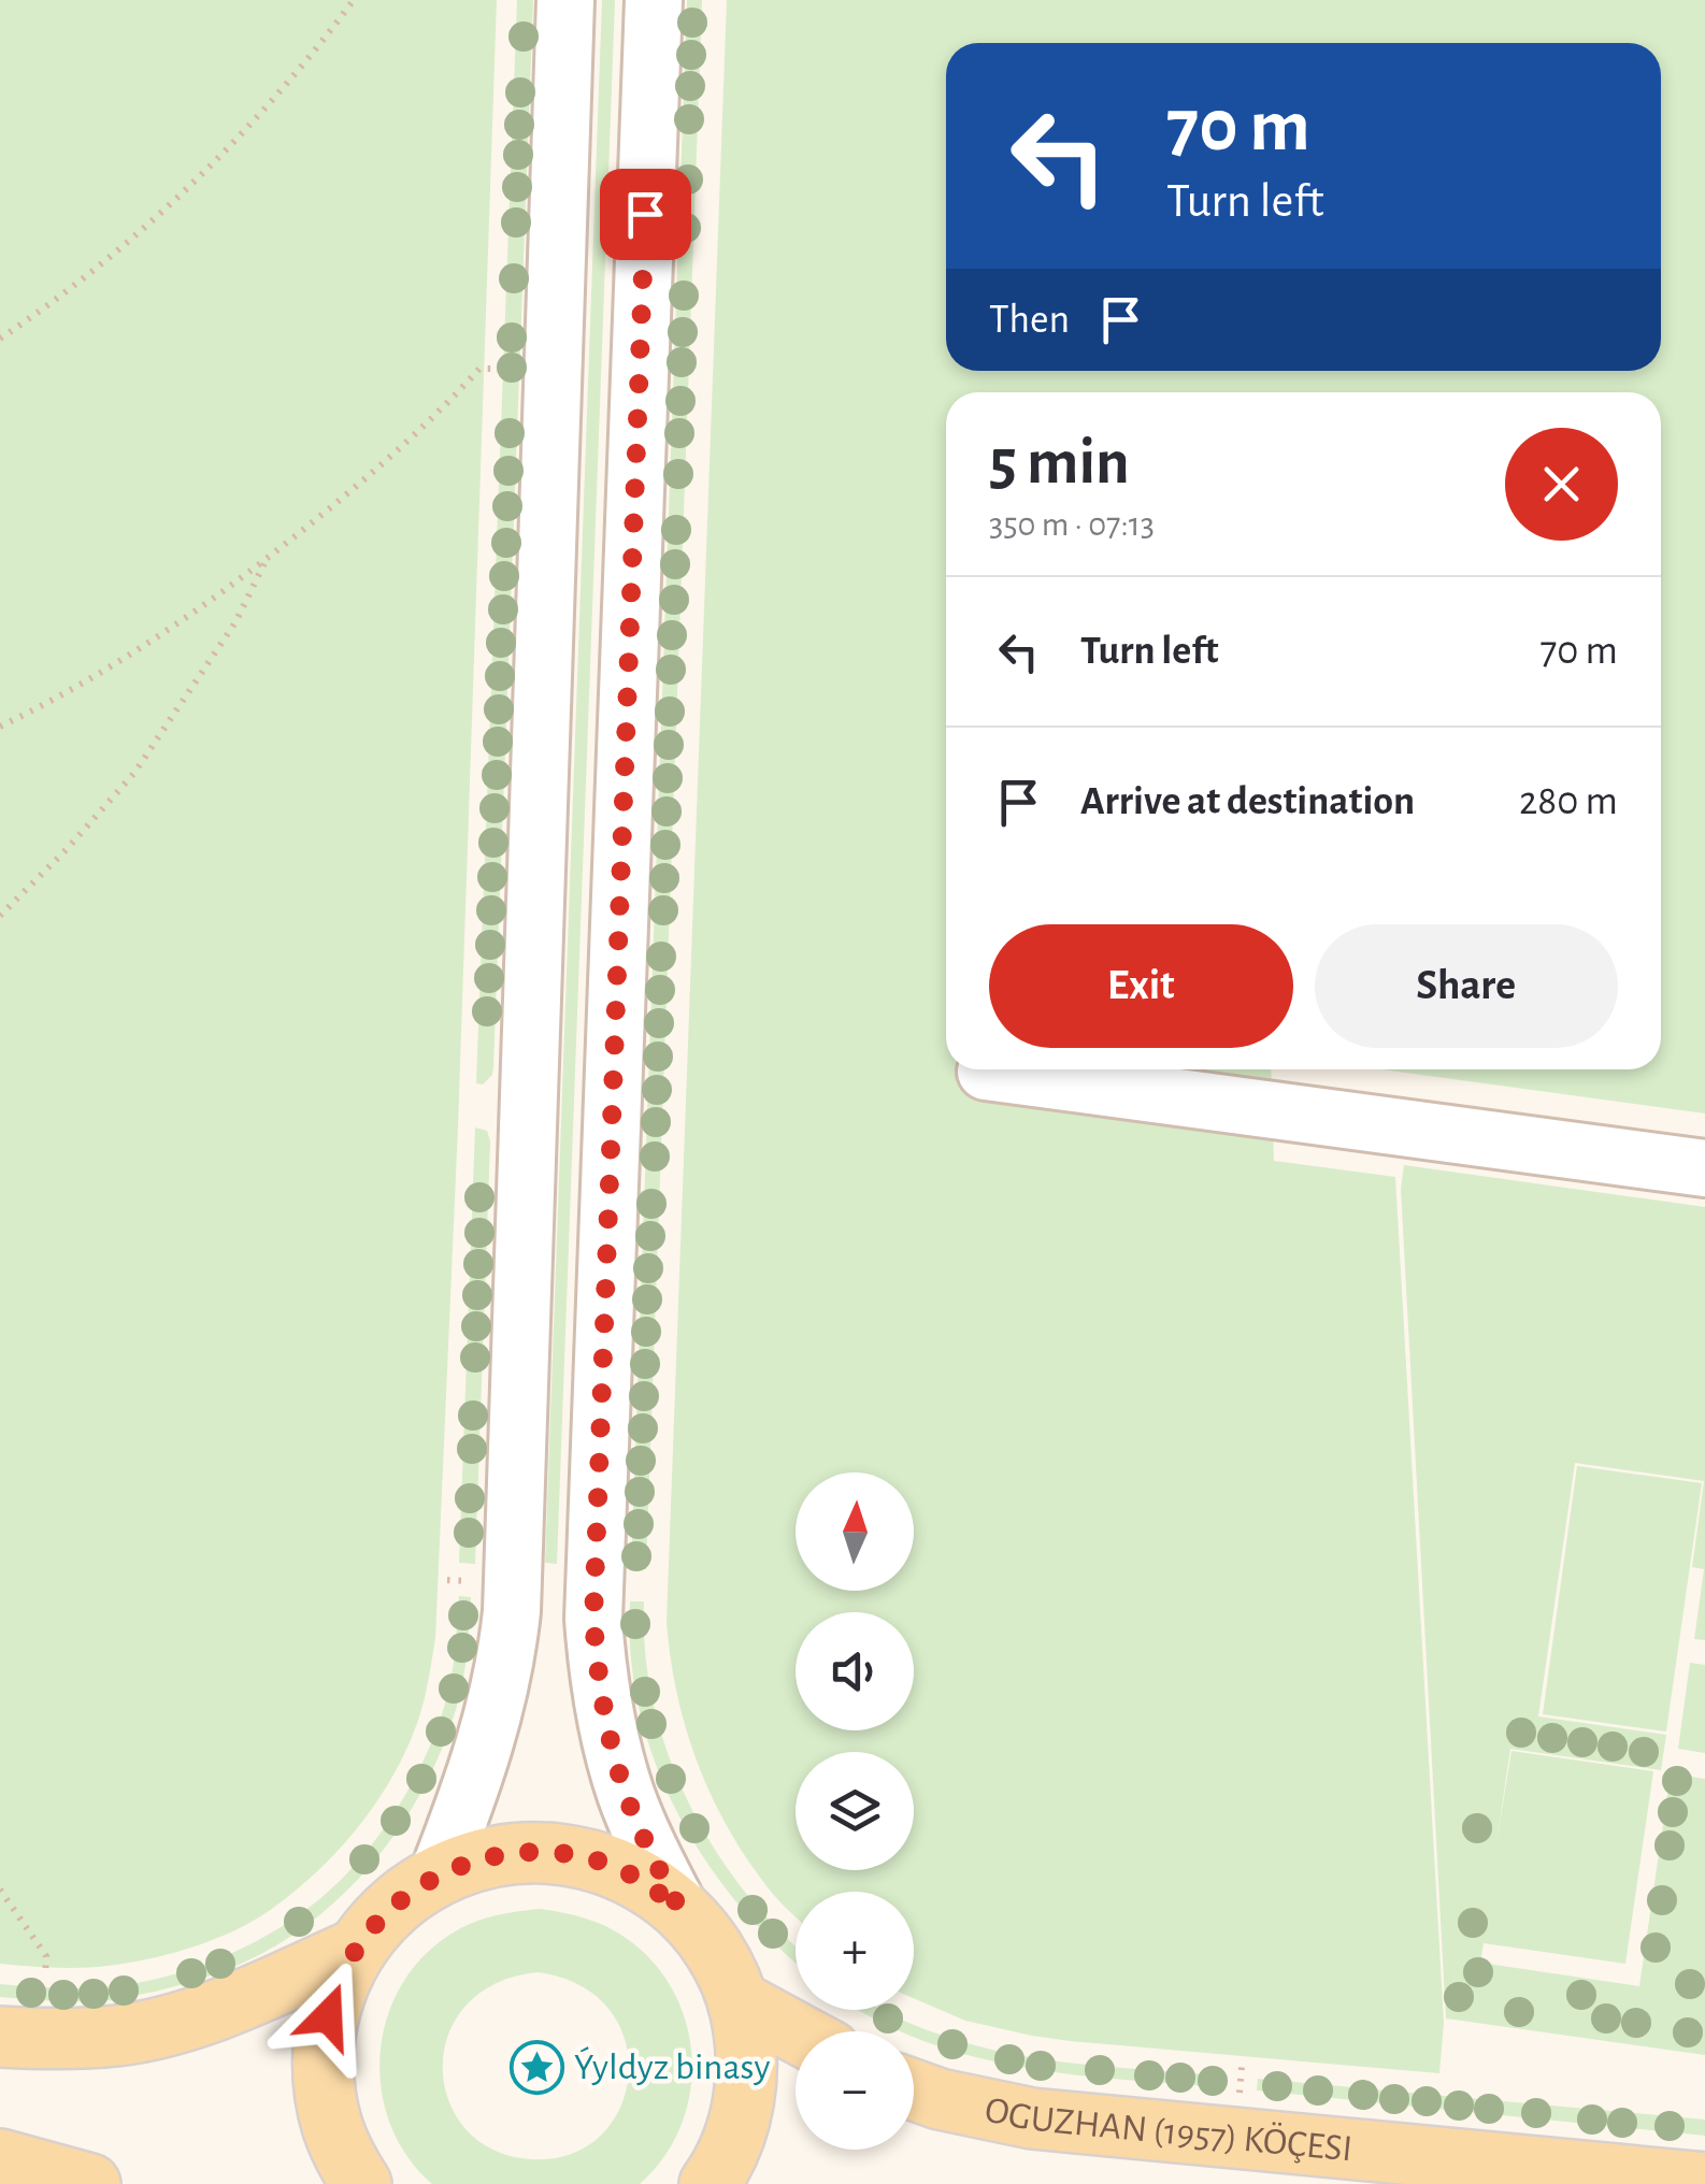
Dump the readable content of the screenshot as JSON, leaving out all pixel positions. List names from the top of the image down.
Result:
{
  "streets": {
    "main road": ["OGUZHAN (1957) KÖÇESI"]
  },
  "places": {
    "place": ["Ýyldyz binasy"]
  },
  "north": "top",
  "page": {
    "turn": ["70 m", "Turn left"],
    "then": "Then",
    "heading": ["5 min", "350 m · 07:13"],
    "list": [
      {
        "name": "Turn left",
        "value": "70 m"
      },
      {
        "name": "Arrive at destination",
        "value": "280 m"
      }
    ],
    "buttons": ["Exit", "Share"],
    "map_buttons": ["+", "−"]
  }
}
